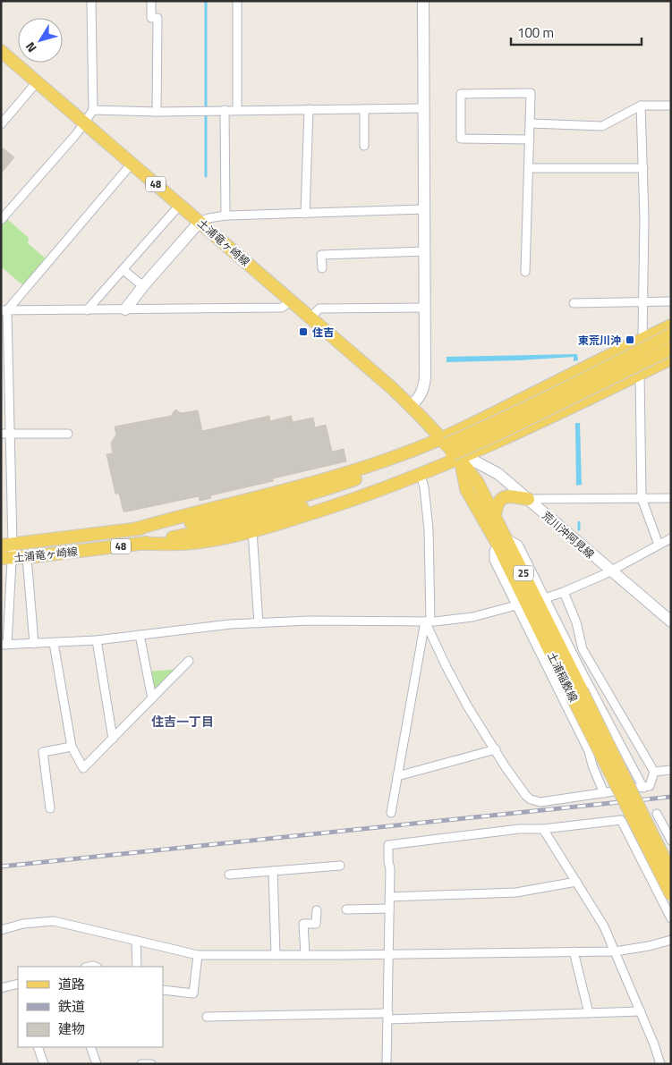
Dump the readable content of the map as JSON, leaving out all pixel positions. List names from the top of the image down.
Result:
{
  "streets": {
    "main road": [
      "48",
      "土浦竜ヶ崎線",
      "25",
      "土浦稲敷線"
    ],
    "street": ["荒川沖阿見線"]
  },
  "crossings": [
    ["土浦竜ヶ崎線", "荒川沖阿見線"],
    ["土浦竜ヶ崎線", "土浦稲敷線"],
    ["荒川沖阿見線", "土浦稲敷線"]
  ],
  "districts": ["住吉一丁目"],
  "places": {
    "transit": ["住吉", "東荒川沖"]
  },
  "legend": ["道路", "鉄道", "建物"],
  "scale_bar": "100 m",
  "north": "bottom left"
}
